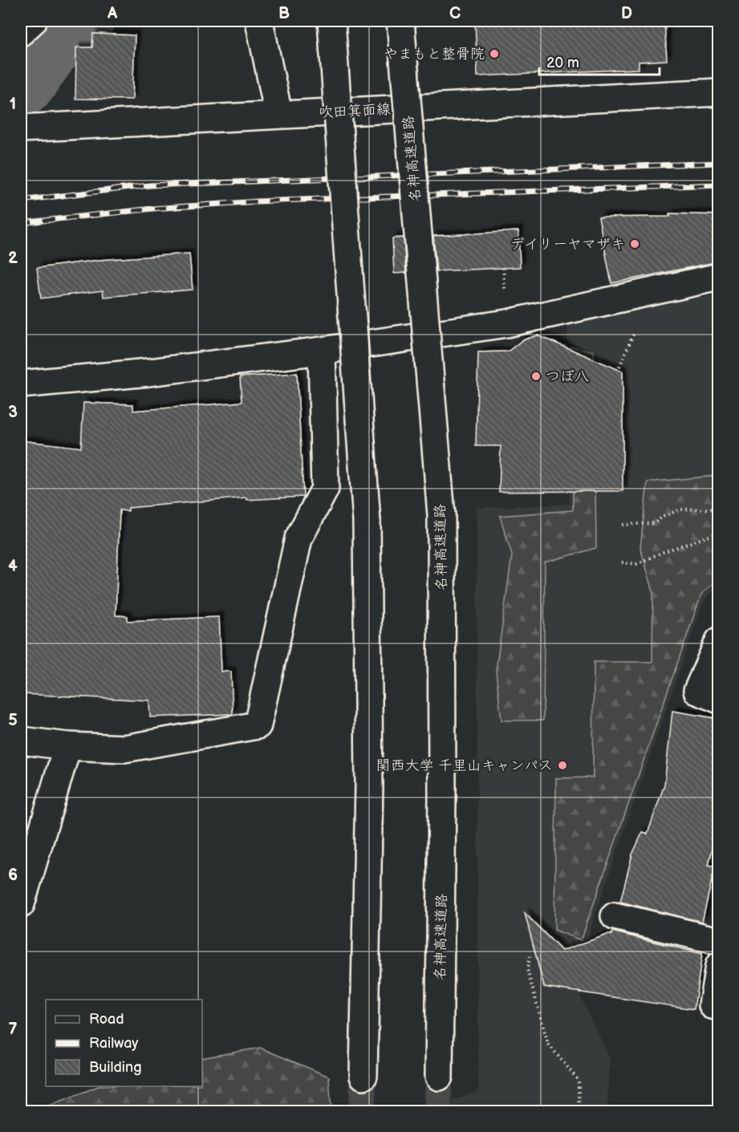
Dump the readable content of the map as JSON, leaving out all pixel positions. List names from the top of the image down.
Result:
{
  "streets": {
    "main road": ["吹田箕面線", "名神高速道路"]
  },
  "places": [
    "やまもと整骨院",
    "デイリーヤマザキ",
    "つぼ八",
    "関西大学 千里山キャンパス"
  ],
  "legend": ["Road", "Railway", "Building"],
  "scale_bar": "20 m",
  "grid": {
    "columns": [
      "A",
      "B",
      "C",
      "D"
    ],
    "rows": [
      "1",
      "2",
      "3",
      "4",
      "5",
      "6",
      "7"
    ]
  }
}
